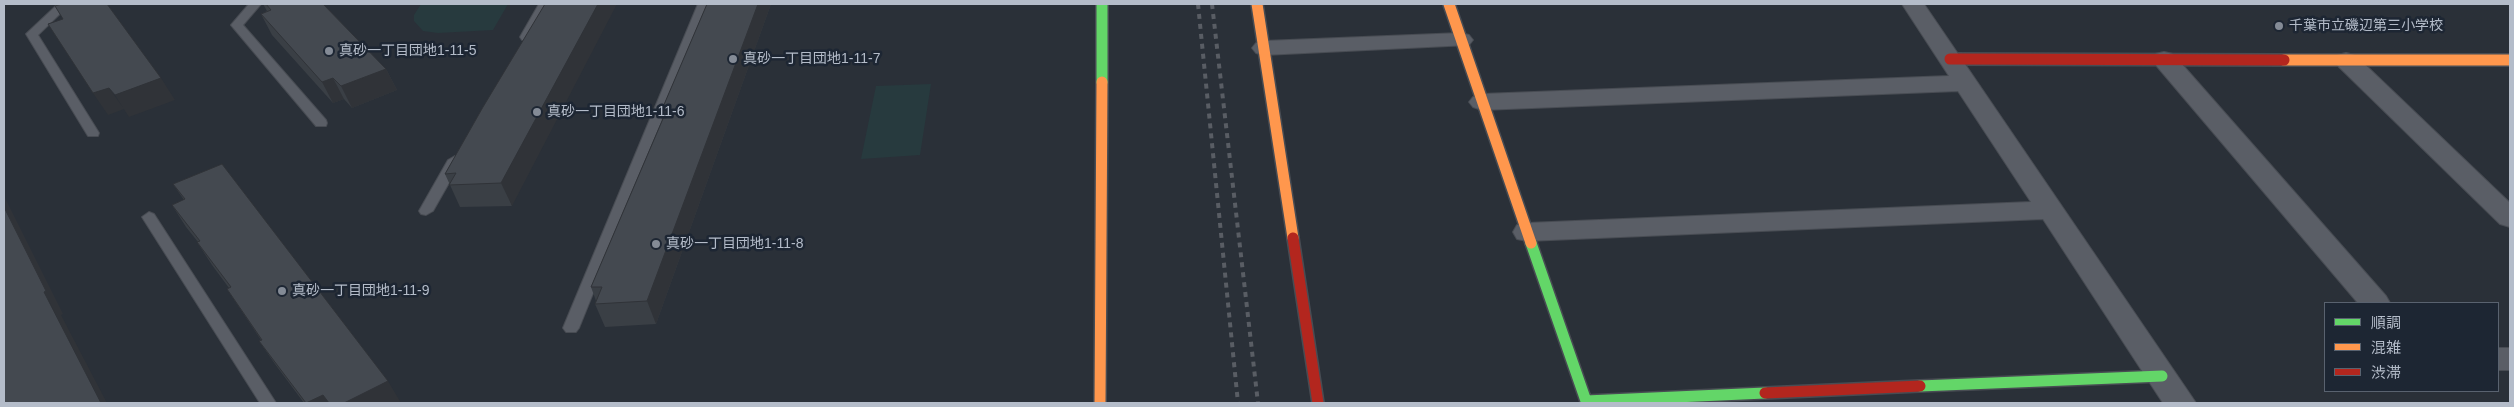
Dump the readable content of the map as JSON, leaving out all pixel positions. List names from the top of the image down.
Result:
{
  "places": [
    "千葉市立磯辺第三小学校",
    "真砂一丁目団地1-11-5",
    "真砂一丁目団地1-11-7",
    "真砂一丁目団地1-11-6",
    "真砂一丁目団地1-11-8",
    "真砂一丁目団地1-11-9"
  ],
  "legend": ["順調", "混雑", "渋滞"]
}
